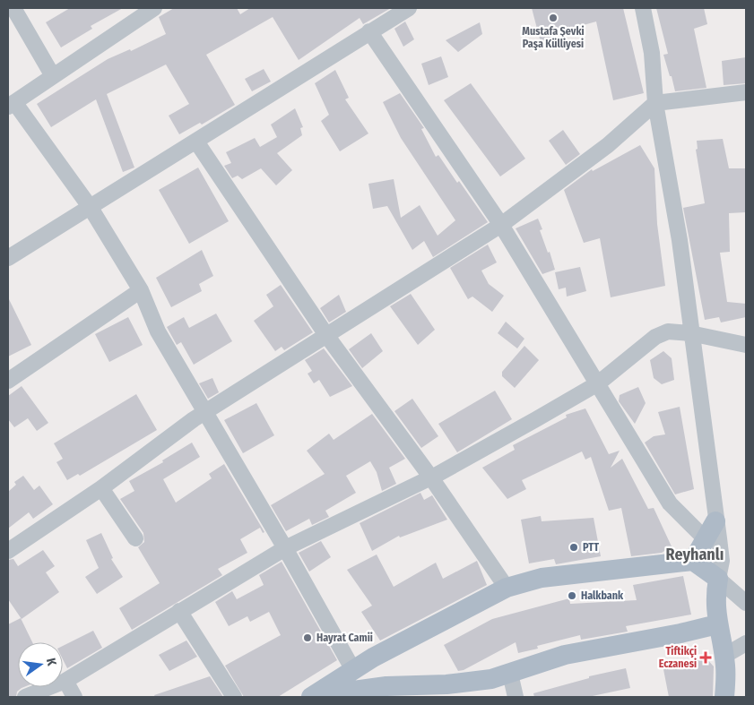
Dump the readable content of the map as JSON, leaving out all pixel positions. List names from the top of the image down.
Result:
{
  "districts": ["Reyhanlı"],
  "places": {
    "other": [
      "Mustafa Şevki Paşa Külliyesi",
      "PTT",
      "Halkbank",
      "Hayrat Camii"
    ],
    "health": ["Tiftikçi Eczanesi"]
  },
  "north": "right"
}
